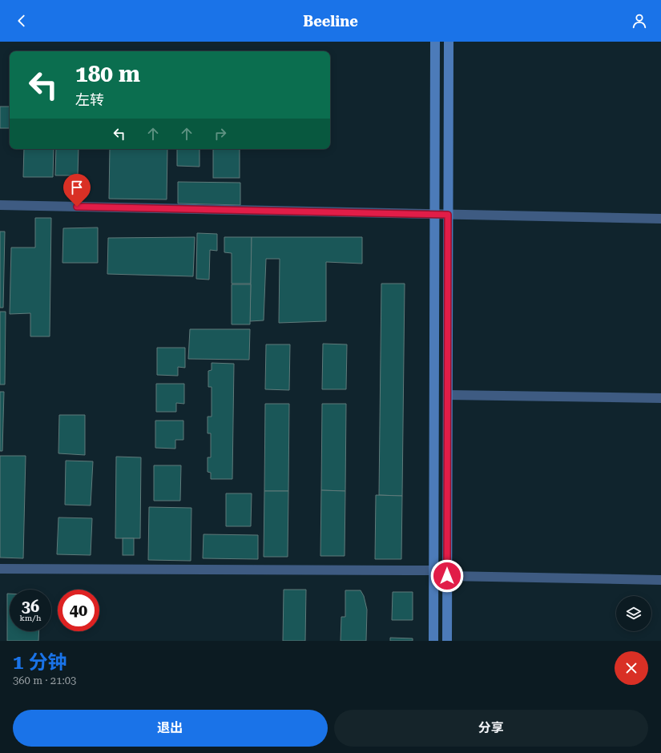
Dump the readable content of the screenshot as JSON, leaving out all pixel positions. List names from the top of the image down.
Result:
{
  "page": {
    "header": "Beeline",
    "turn": ["180 m", "左转"],
    "speed": "36 km/h",
    "limit": "40",
    "heading": ["1 分钟", "360 m · 21:03"],
    "buttons": ["退出", "分享"]
  }
}
